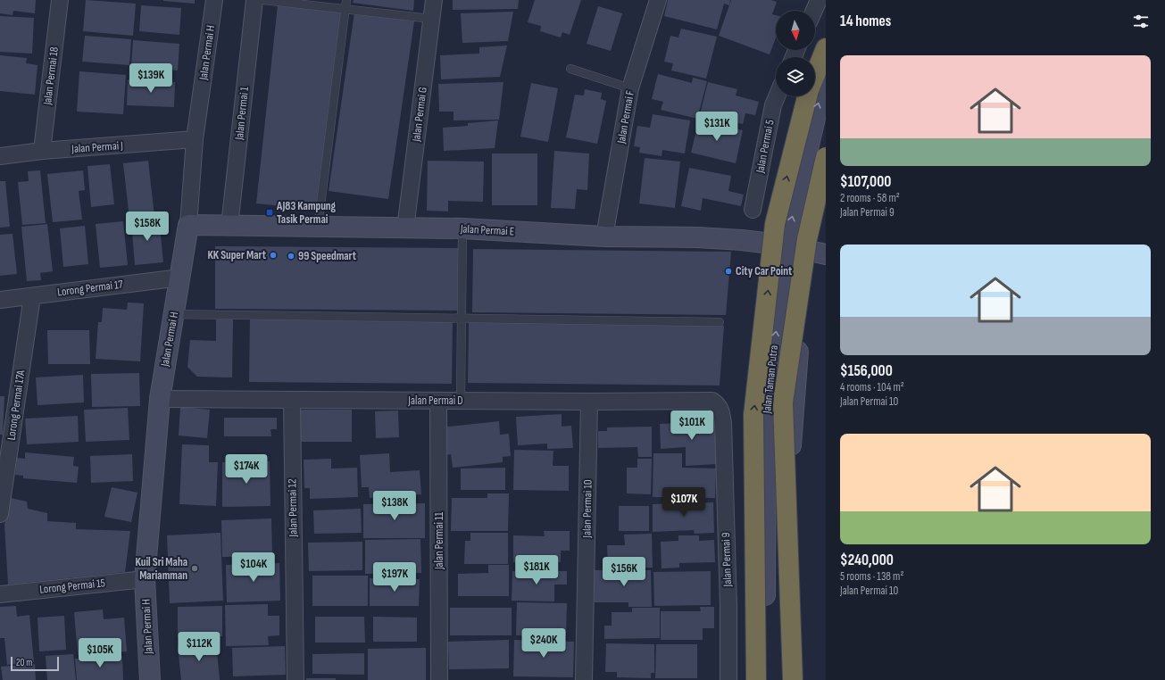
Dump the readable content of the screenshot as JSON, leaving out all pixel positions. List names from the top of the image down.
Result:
{
  "streets": {
    "street": [
      "Jalan Permai H",
      "Jalan Permai 18",
      "Jalan Permai 1",
      "Jalan Permai G",
      "Jalan Permai F",
      "Jalan Permai 5",
      "Jalan Permai J",
      "Jalan Permai E",
      "Lorong Permai 17",
      "Jalan Taman Putra",
      "Jalan Permai D",
      "Lorong Permai 17A",
      "Jalan Permai 12",
      "Jalan Permai 10",
      "Jalan Permai 11",
      "Jalan Permai 9",
      "Lorong Permai 15"
    ]
  },
  "crossings": [
    ["Jalan Permai H", "Jalan Permai J"],
    ["Jalan Permai H", "Jalan Permai E"],
    ["Jalan Permai H", "Lorong Permai 17"],
    ["Jalan Permai H", "Jalan Permai D"],
    ["Jalan Permai H", "Lorong Permai 15"],
    ["Jalan Permai 18", "Jalan Permai J"],
    ["Jalan Permai 1", "Jalan Permai E"],
    ["Jalan Permai G", "Jalan Permai E"],
    ["Jalan Permai F", "Jalan Permai E"],
    ["Jalan Permai E", "Jalan Taman Putra"],
    ["Lorong Permai 17", "Lorong Permai 17A"],
    ["Jalan Permai D", "Jalan Permai 12"],
    ["Jalan Permai D", "Jalan Permai 10"],
    ["Jalan Permai D", "Jalan Permai 11"],
    ["Jalan Permai D", "Jalan Permai 9"]
  ],
  "places": {
    "transit": ["AJ83 Kampung Tasik Permai"],
    "other": [
      "KK Super Mart",
      "99 Speedmart",
      "City Car Point",
      "Kuil Sri Maha Mariamman"
    ]
  },
  "scale_bar": "20 m",
  "north": "bottom",
  "page": {
    "heading": "14 homes",
    "list": [
      {
        "name": "$107,000",
        "note": "2 rooms · 58 m² · Jalan Permai 9"
      },
      {
        "name": "$156,000",
        "note": "4 rooms · 104 m² · Jalan Permai 10"
      },
      {
        "name": "$240,000",
        "note": "5 rooms · 138 m² · Jalan Permai 10"
      }
    ],
    "price": [
      "$139K",
      "$131K",
      "$158K",
      "$101K",
      "$174K",
      "$107K",
      "$138K",
      "$104K",
      "$181K",
      "$156K",
      "$197K",
      "$240K",
      "$112K",
      "$105K"
    ],
    "scale": "20 m"
  }
}
